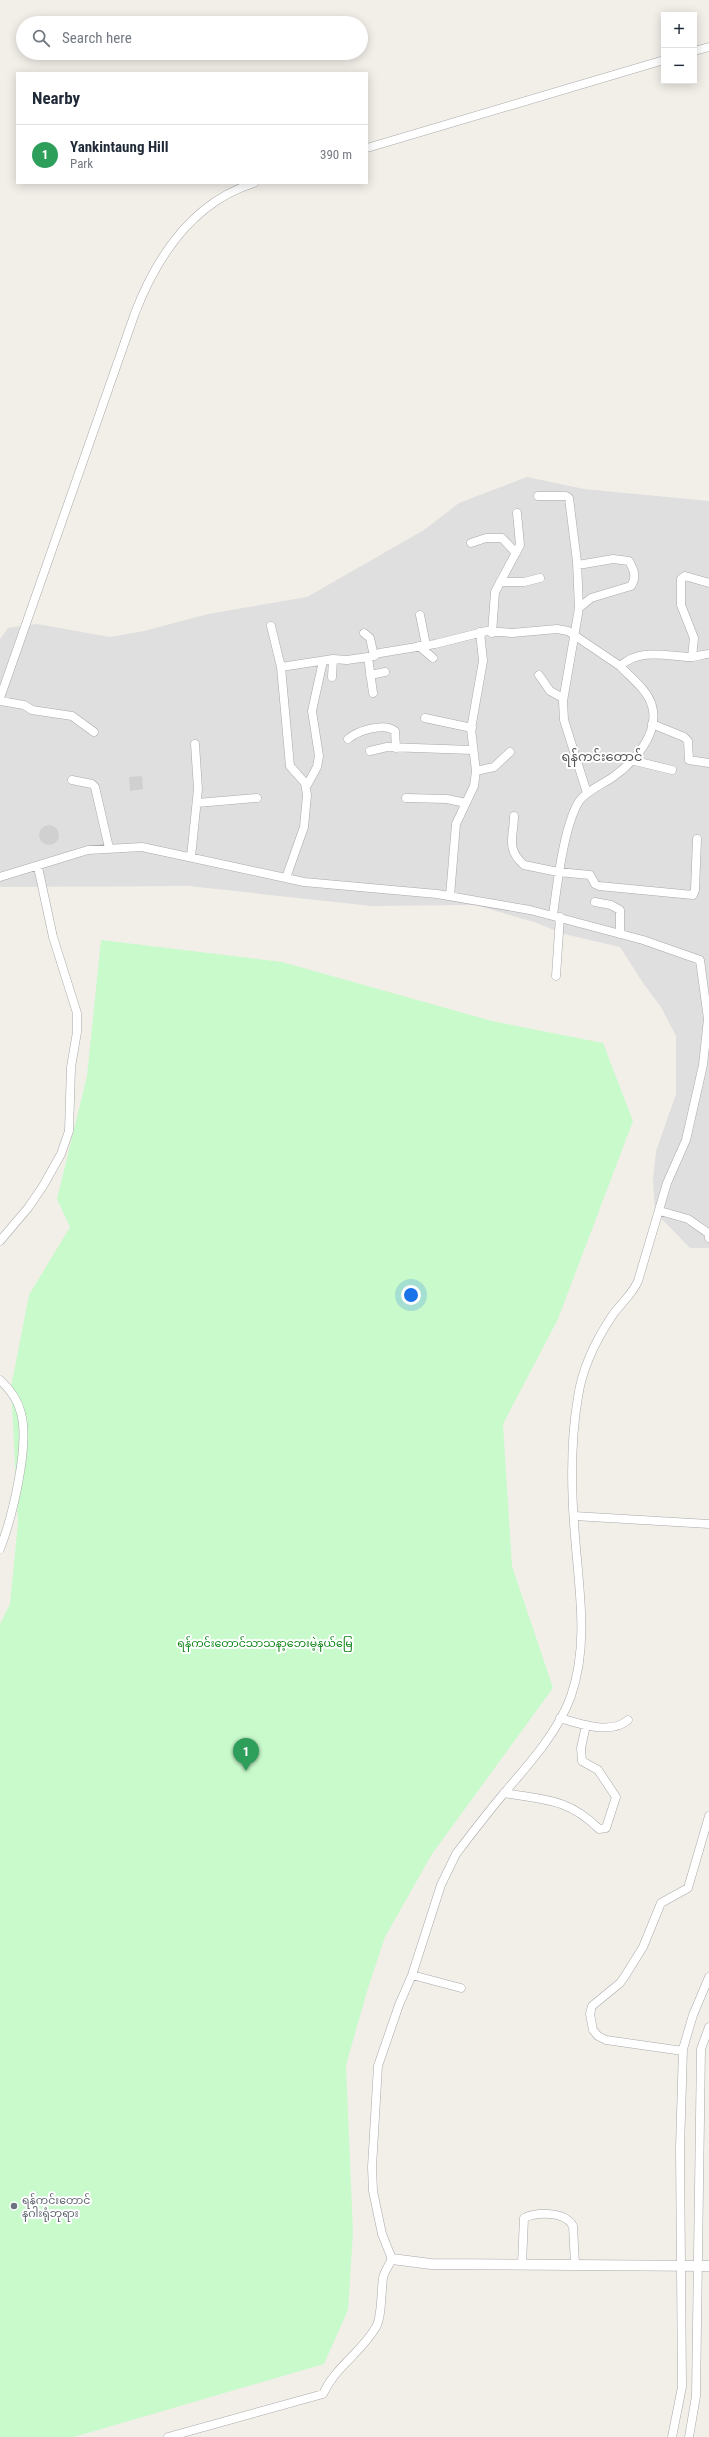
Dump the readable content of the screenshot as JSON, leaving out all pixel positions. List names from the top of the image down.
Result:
{
  "districts": ["ရန်ကင်းတောင်"],
  "parks": ["ရန်ကင်းတောင်သာသနာ့ဘေးမဲ့နယ်မြေ"],
  "places": ["ရန်ကင်းတောင် နဂါးရုံဘုရား"],
  "page": {
    "map_buttons": ["+", "−"],
    "search": "Search here",
    "heading": "Nearby",
    "list": [
      {
        "mark": "1",
        "name": "Yankintaung Hill",
        "note": "Park",
        "value": "390 m"
      }
    ],
    "pins": "1"
  }
}
